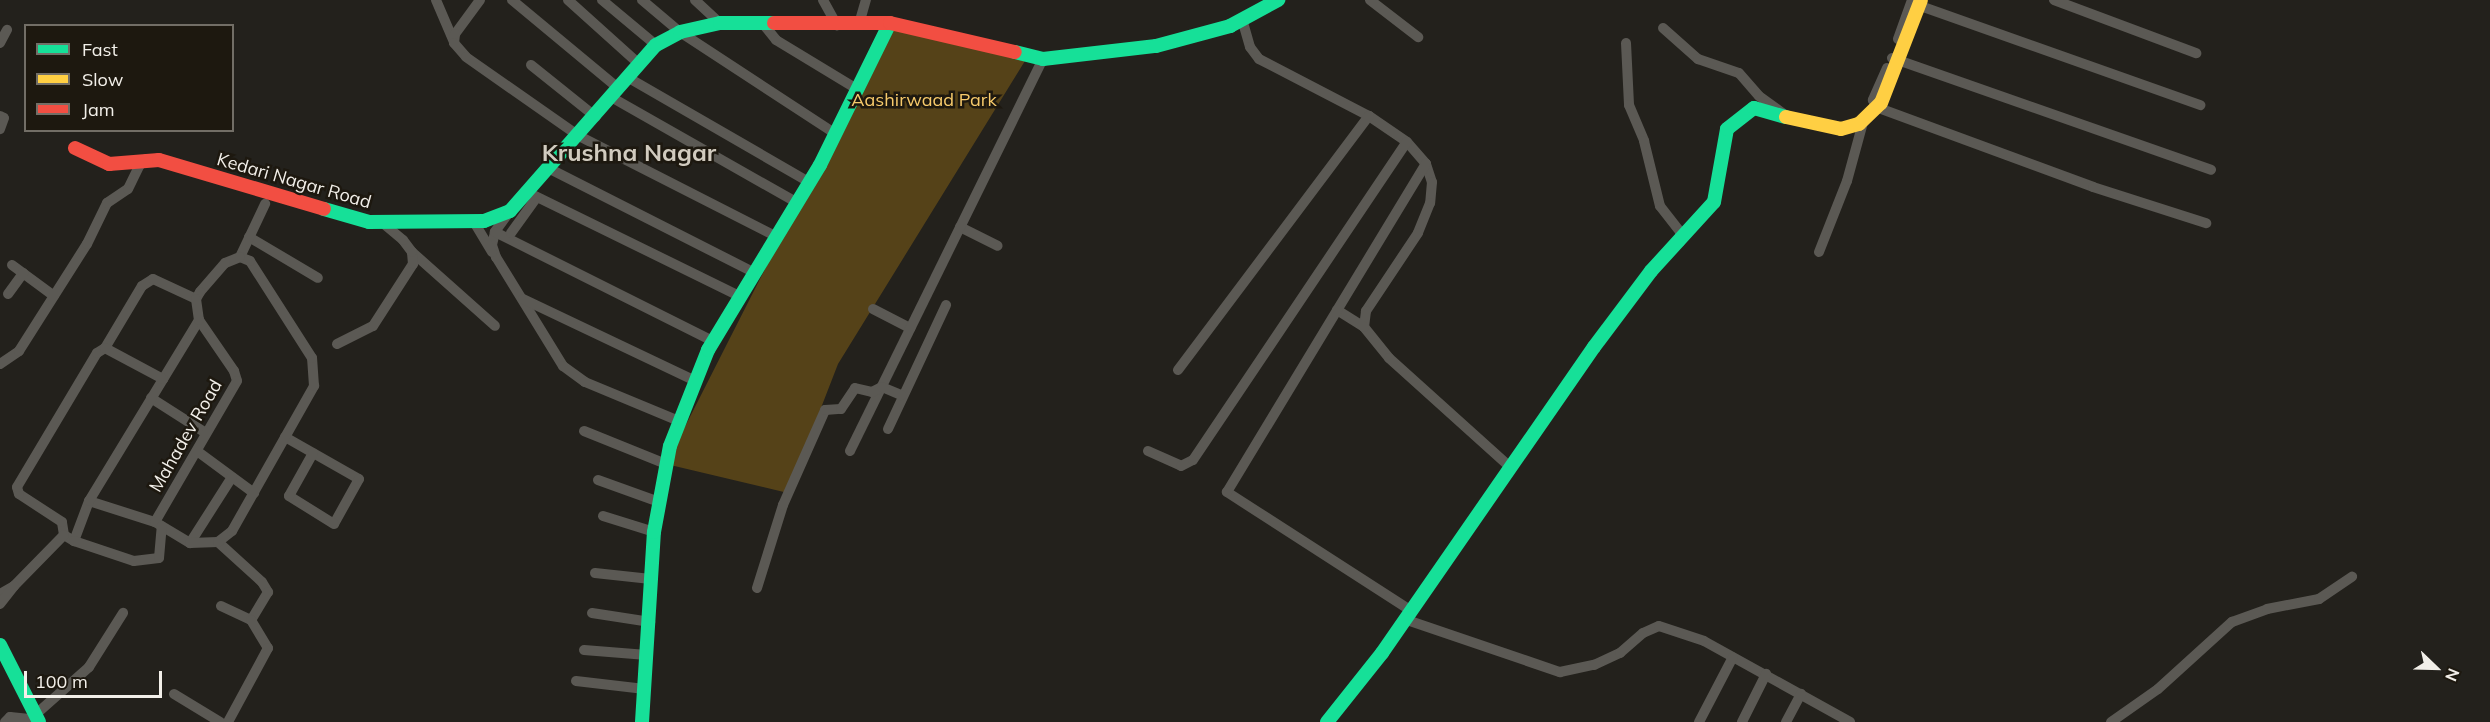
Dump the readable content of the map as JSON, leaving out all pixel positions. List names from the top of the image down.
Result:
{
  "streets": {
    "street": ["Kedari Nagar Road", "Mahadev Road"]
  },
  "districts": ["Krushna Nagar"],
  "parks": ["Aashirwaad Park"],
  "legend": ["Fast", "Slow", "Jam"],
  "scale_bar": "100 m",
  "north": "bottom right"
}
